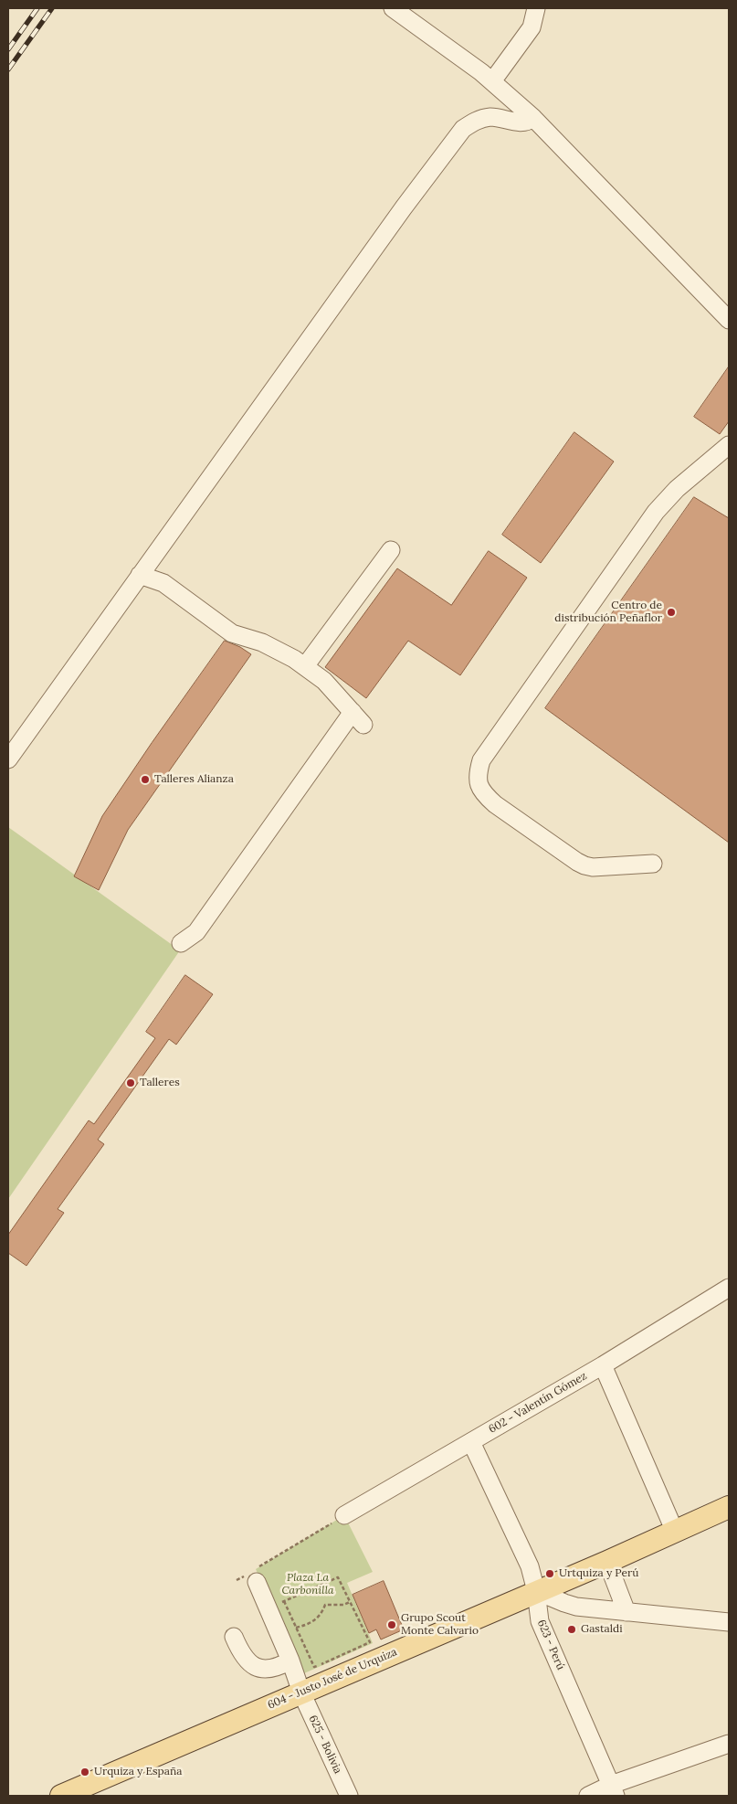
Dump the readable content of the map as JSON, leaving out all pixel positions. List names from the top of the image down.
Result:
{
  "streets": {
    "main road": ["604 - Justo José de Urquiza"],
    "street": ["602 - Valentín Gómez", "623 - Perú", "625 - Bolivia"]
  },
  "crossings": [
    ["602 - Valentín Gómez", "623 - Perú"],
    ["623 - Perú", "604 - Justo José de Urquiza"],
    ["604 - Justo José de Urquiza", "625 - Bolivia"]
  ],
  "parks": ["Plaza La Carbonilla"],
  "places": [
    "Centro de distribución Peñaflor",
    "Talleres Alianza",
    "Talleres",
    "Urtquiza y Perú",
    "Grupo Scout Monte Calvario",
    "Gastaldi",
    "Urquiza y España"
  ]
}
